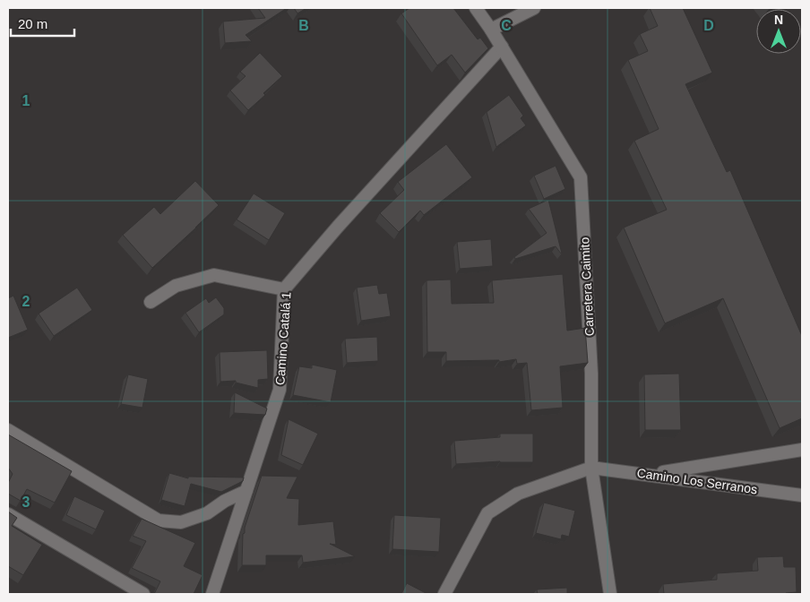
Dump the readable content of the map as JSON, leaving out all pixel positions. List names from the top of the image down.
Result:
{
  "streets": {
    "street": ["Carretera Caimito", "Camino Catalá 1", "Camino Los Serranos"]
  },
  "crossings": [
    ["Carretera Caimito", "Camino Catalá 1"],
    ["Carretera Caimito", "Camino Los Serranos"]
  ],
  "scale_bar": "20 m",
  "north": "top",
  "grid": {
    "columns": ["B", "C", "D"],
    "rows": ["1", "2", "3"]
  }
}
